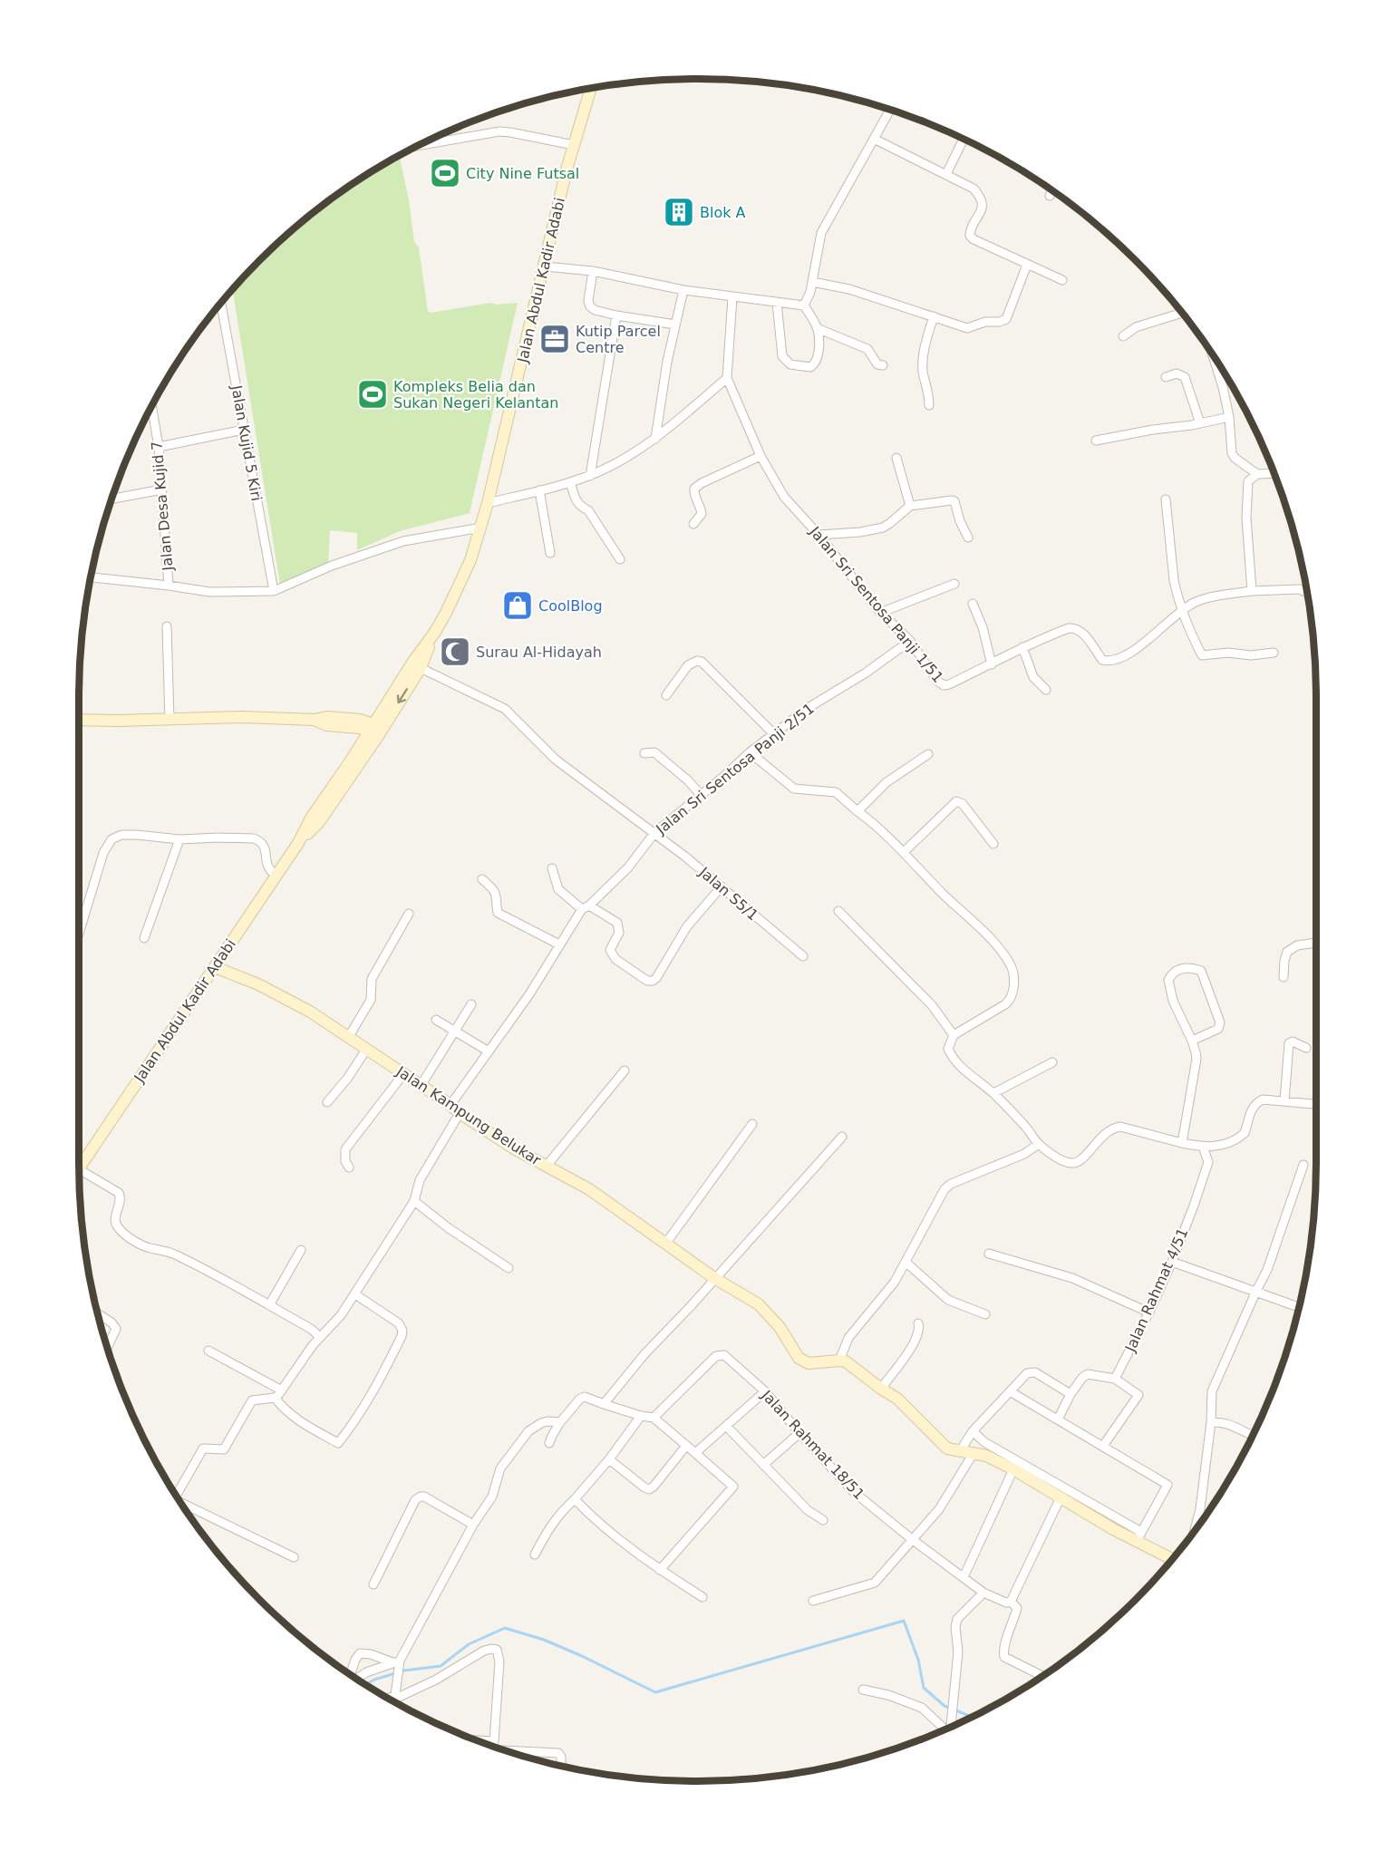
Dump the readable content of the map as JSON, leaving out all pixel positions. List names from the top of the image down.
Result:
{
  "streets": {
    "main road": ["Jalan Abdul Kadir Adabi", "Jalan Kampung Belukar"],
    "street": [
      "Jalan Kujid 5 Kiri",
      "Jalan Desa Kujid 7",
      "Jalan Sri Sentosa Panji 1/51",
      "Jalan Sri Sentosa Panji 2/51",
      "Jalan S5/1",
      "Jalan Rahmat 4/51",
      "Jalan Rahmat 18/51"
    ]
  },
  "crossings": [
    ["Jalan Abdul Kadir Adabi", "Jalan S5/1"],
    ["Jalan Abdul Kadir Adabi", "Jalan Kampung Belukar"],
    ["Jalan Sri Sentosa Panji 1/51", "Jalan Sri Sentosa Panji 2/51"],
    ["Jalan Sri Sentosa Panji 2/51", "Jalan S5/1"],
    ["Jalan Sri Sentosa Panji 2/51", "Jalan Kampung Belukar"]
  ],
  "places": {
    "sports": ["City Nine Futsal", "Kompleks Belia dan Sukan Negeri Kelantan"],
    "building": ["Blok A"],
    "office": ["Kutip Parcel Centre"],
    "shop": ["CoolBlog"],
    "mosque": ["Surau Al-Hidayah"]
  }
}
